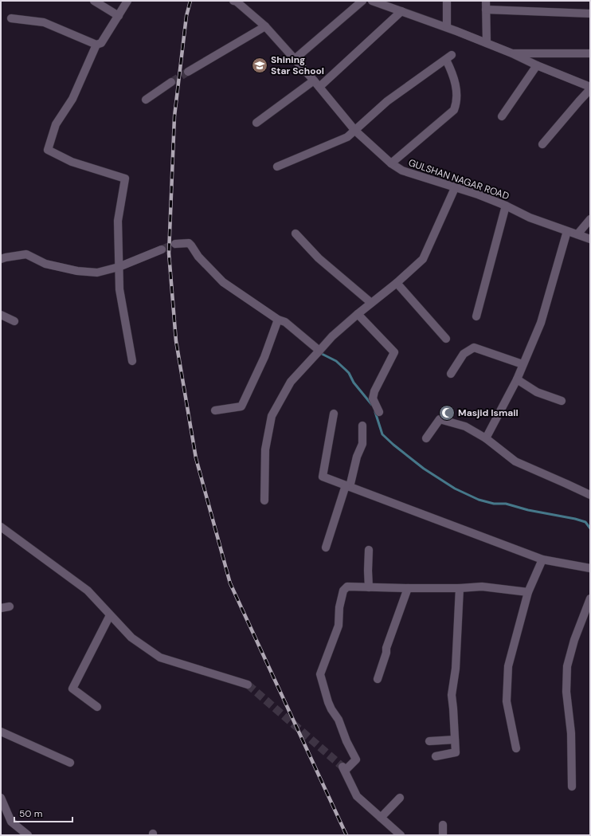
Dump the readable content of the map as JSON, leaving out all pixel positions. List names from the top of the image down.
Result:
{
  "streets": {
    "street": ["GULSHAN NAGAR ROAD"]
  },
  "places": {
    "school or university": ["Shining Star School"],
    "mosque": ["Masjid Ismail"]
  },
  "scale_bar": "50 m"
}
